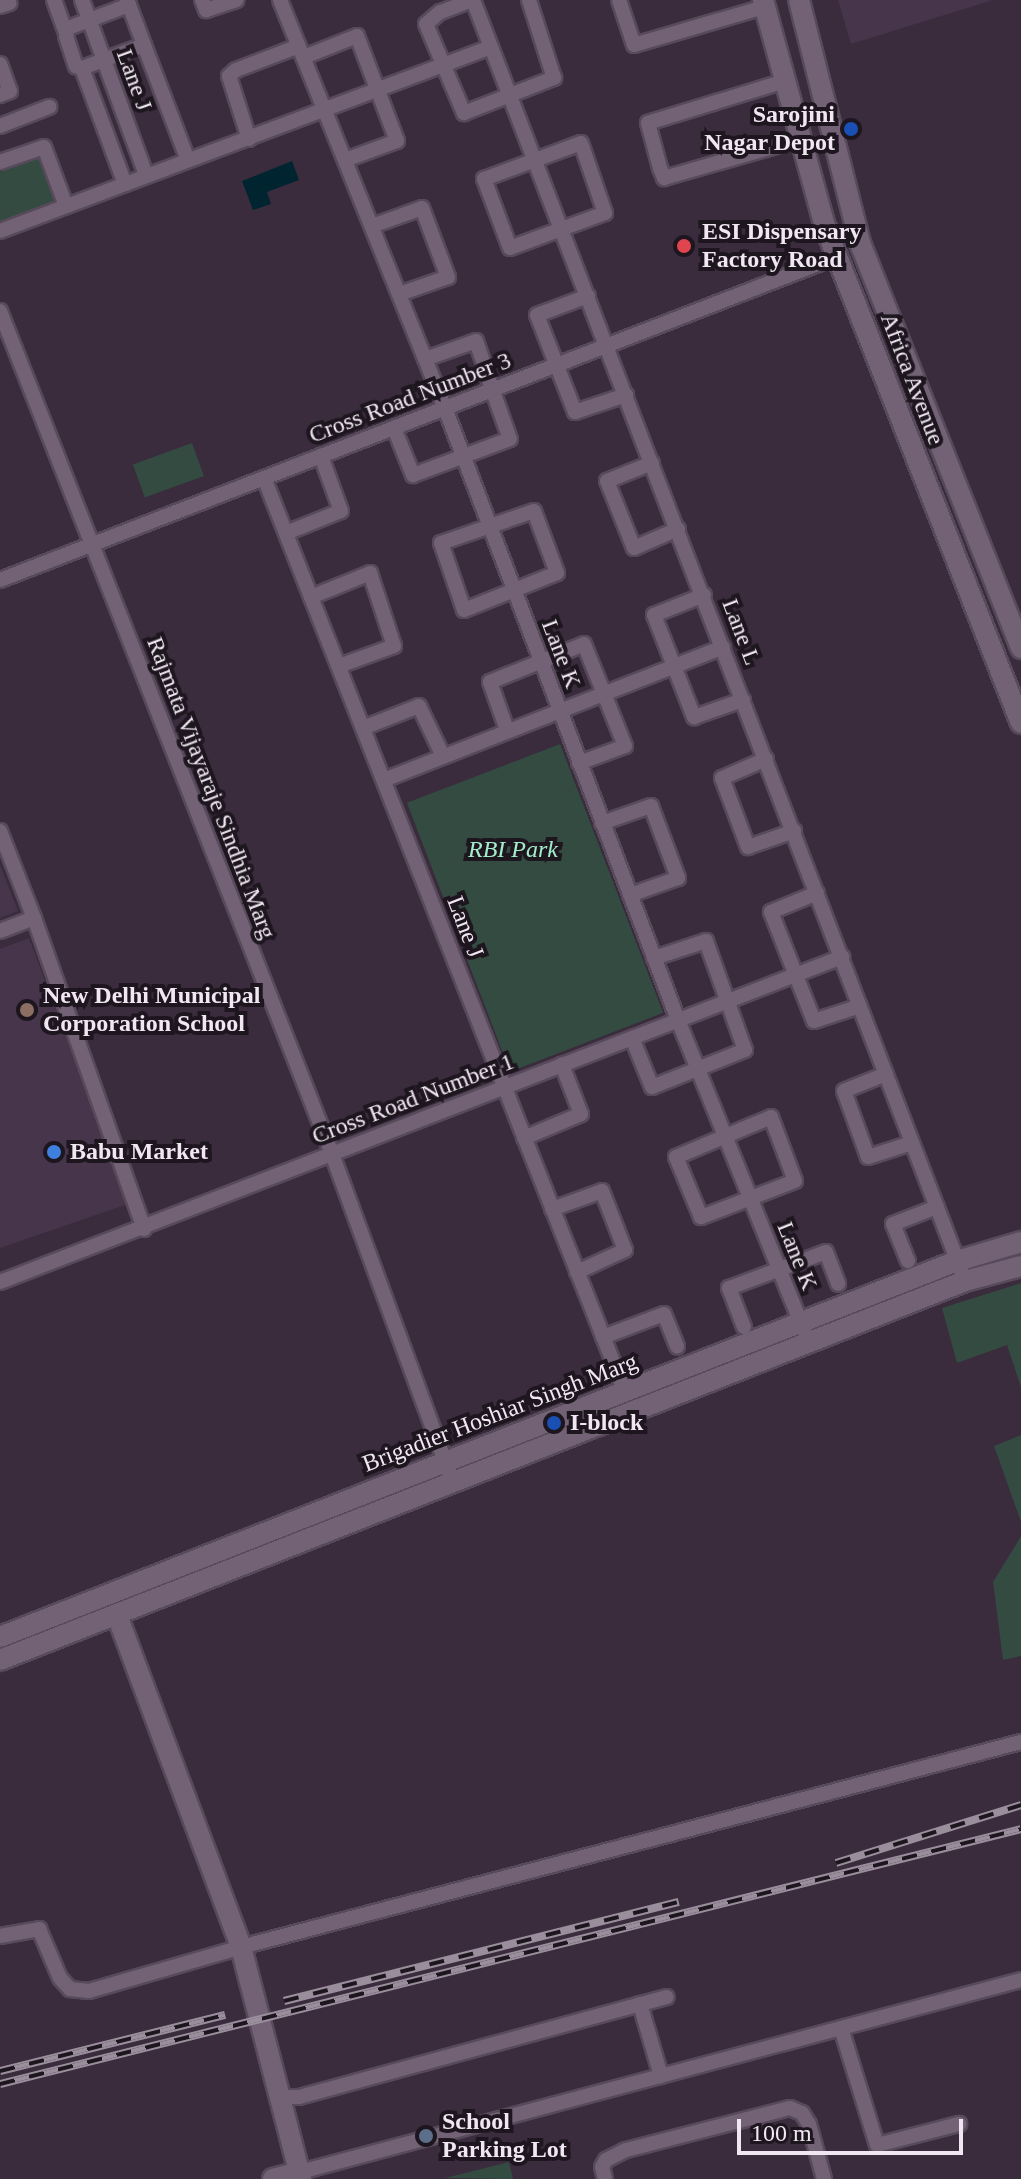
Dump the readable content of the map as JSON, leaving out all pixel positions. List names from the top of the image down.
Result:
{
  "streets": {
    "street": [
      "Lane J",
      "Africa Avenue",
      "Cross Road Number 3",
      "Lane L",
      "Lane K",
      "Rajmata Vijayaraje Sindhia Marg",
      "Cross Road Number 1",
      "Brigadier Hoshiar Singh Marg"
    ]
  },
  "crossings": [
    ["Lane J", "Cross Road Number 3"],
    ["Lane J", "Cross Road Number 1"],
    ["Lane J", "Brigadier Hoshiar Singh Marg"],
    ["Africa Avenue", "Cross Road Number 3"],
    ["Cross Road Number 3", "Lane L"],
    ["Cross Road Number 3", "Lane K"],
    ["Cross Road Number 3", "Rajmata Vijayaraje Sindhia Marg"],
    ["Lane L", "Cross Road Number 1"],
    ["Lane L", "Brigadier Hoshiar Singh Marg"],
    ["Lane K", "Cross Road Number 1"],
    ["Lane K", "Brigadier Hoshiar Singh Marg"],
    ["Rajmata Vijayaraje Sindhia Marg", "Cross Road Number 1"],
    ["Rajmata Vijayaraje Sindhia Marg", "Brigadier Hoshiar Singh Marg"]
  ],
  "parks": ["RBI Park"],
  "places": [
    "Sarojini Nagar Depot",
    "ESI Dispensary Factory Road",
    "New Delhi Municipal Corporation School",
    "Babu Market",
    "I-block",
    "School Parking Lot"
  ],
  "scale_bar": "100 m"
}
